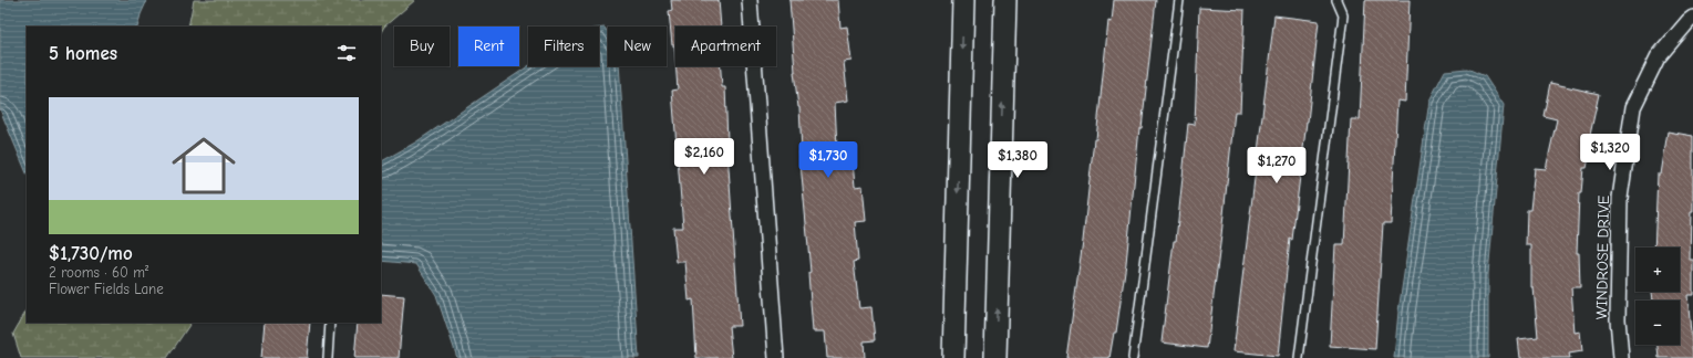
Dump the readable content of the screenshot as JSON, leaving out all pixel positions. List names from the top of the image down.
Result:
{
  "streets": {
    "street": ["WINDROSE DRIVE"]
  },
  "page": {
    "chip": [
      "Buy",
      "Rent",
      "Filters",
      "New",
      "Apartment"
    ],
    "heading": "5 homes",
    "list": [
      {
        "name": "$1,730/mo",
        "note": "2 rooms · 60 m² · Flower Fields Lane"
      }
    ],
    "price": [
      "$1,320",
      "$2,160",
      "$1,730",
      "$1,380",
      "$1,270"
    ],
    "map_buttons": ["+", "−"]
  }
}
